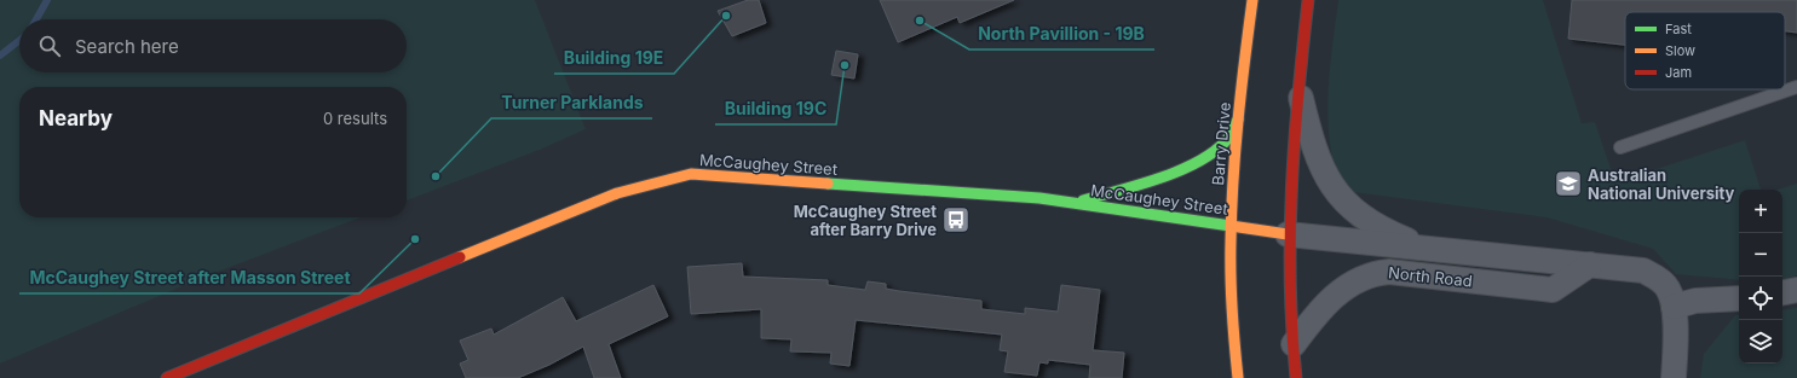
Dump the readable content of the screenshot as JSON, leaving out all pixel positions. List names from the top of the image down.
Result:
{
  "streets": {
    "street": ["Barry Drive", "McCaughey Street", "North Road"]
  },
  "crossings": [
    ["Barry Drive", "McCaughey Street"],
    ["McCaughey Street", "North Road"]
  ],
  "places": {
    "other": [
      "Building 19E",
      "North Pavillion - 19B",
      "Building 19C",
      "Turner Parklands",
      "McCaughey Street after Masson Street"
    ],
    "school or university": ["Australian National University"],
    "bus stop": ["McCaughey Street after Barry Drive"]
  },
  "legend": ["Fast", "Slow", "Jam"],
  "page": {
    "search": "Search here",
    "heading": ["Nearby", "0 results"],
    "map_buttons": ["+", "−"]
  }
}
